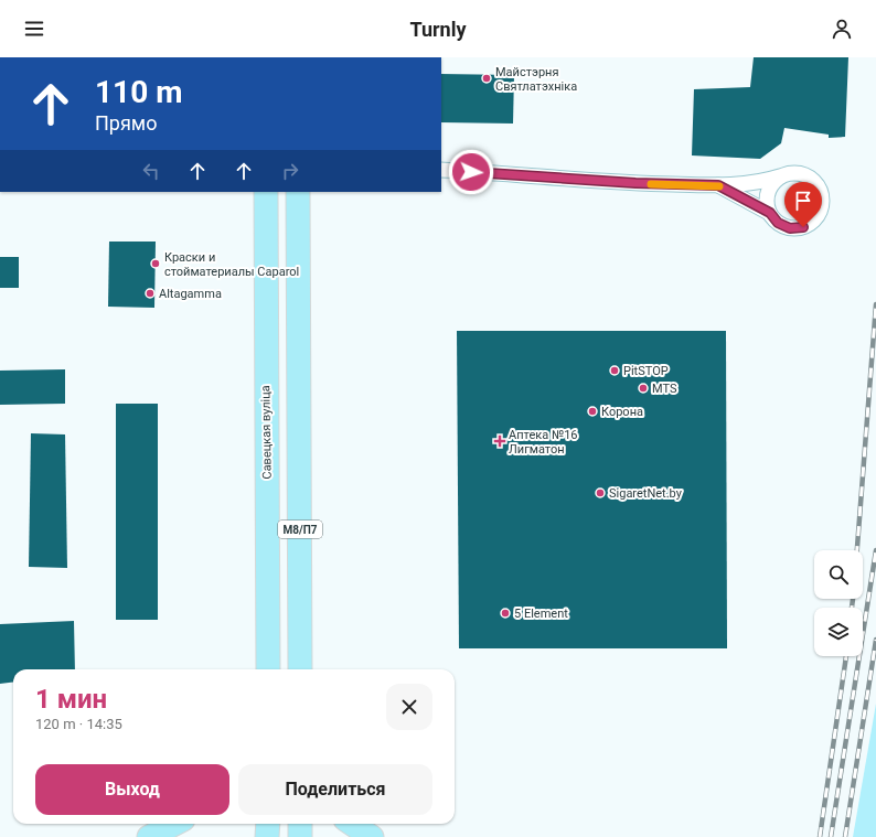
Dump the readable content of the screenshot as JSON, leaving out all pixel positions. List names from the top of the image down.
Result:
{
  "streets": {
    "main road": ["Савецкая вуліца", "М8/П7"]
  },
  "places": {
    "other": [
      "Майстэрня Святлатэхніка",
      "Краски и стойматериалы Сaparol",
      "Altagamma",
      "PitSTOP",
      "MTS",
      "Корона",
      "SigaretNet.by",
      "5 Element"
    ],
    "health": ["Аптека №16 Лигматон"]
  },
  "page": {
    "header": "Turnly",
    "turn": ["110 m", "Прямо"],
    "heading": ["1 мин", "120 m · 14:35"],
    "buttons": ["Выход", "Поделиться"]
  }
}
